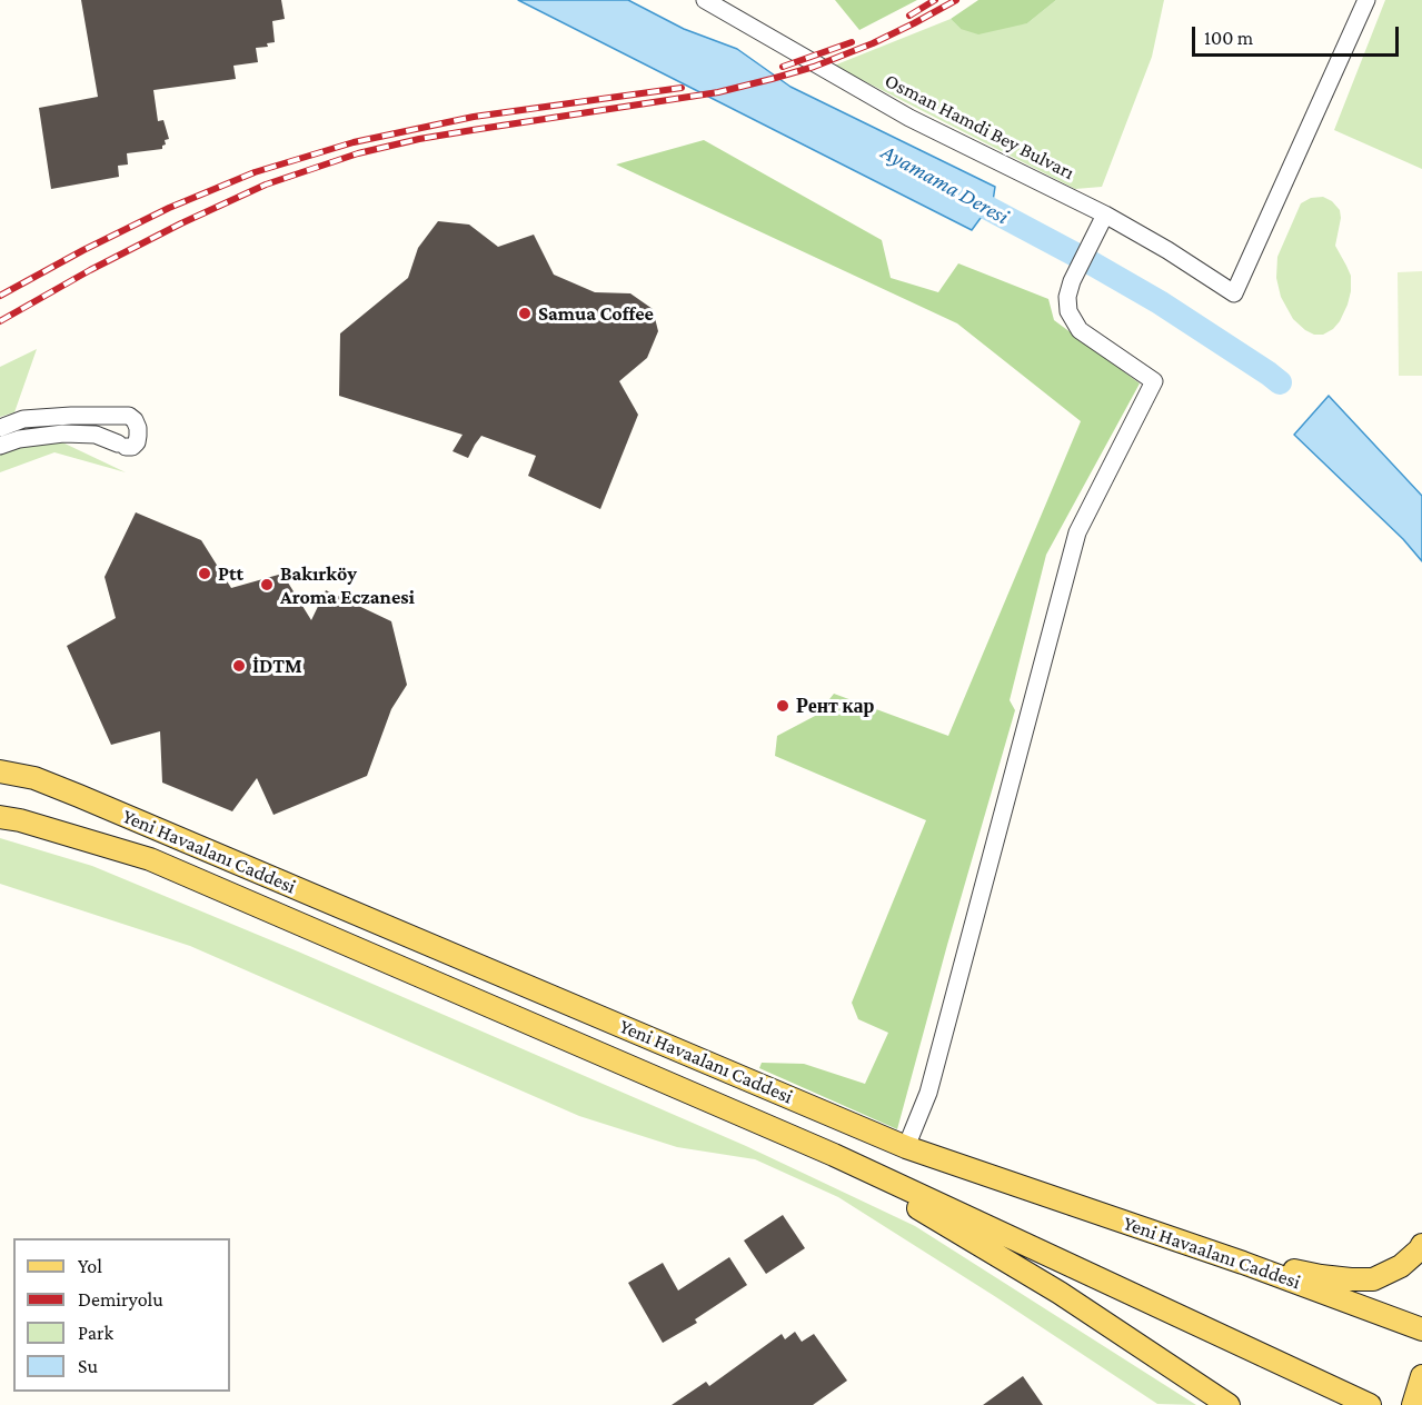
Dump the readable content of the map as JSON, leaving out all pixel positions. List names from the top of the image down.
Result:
{
  "streets": {
    "main road": ["Yeni Havaalanı Caddesi"],
    "street": ["Osman Hamdi Bey Bulvarı"]
  },
  "water": ["Ayamama Deresi"],
  "places": [
    "Samua Coffee",
    "Ptt",
    "Bakırköy Aroma Eczanesi",
    "İDTM",
    "Рент кар"
  ],
  "legend": [
    "Yol",
    "Demiryolu",
    "Park",
    "Su"
  ],
  "scale_bar": "100 m"
}
